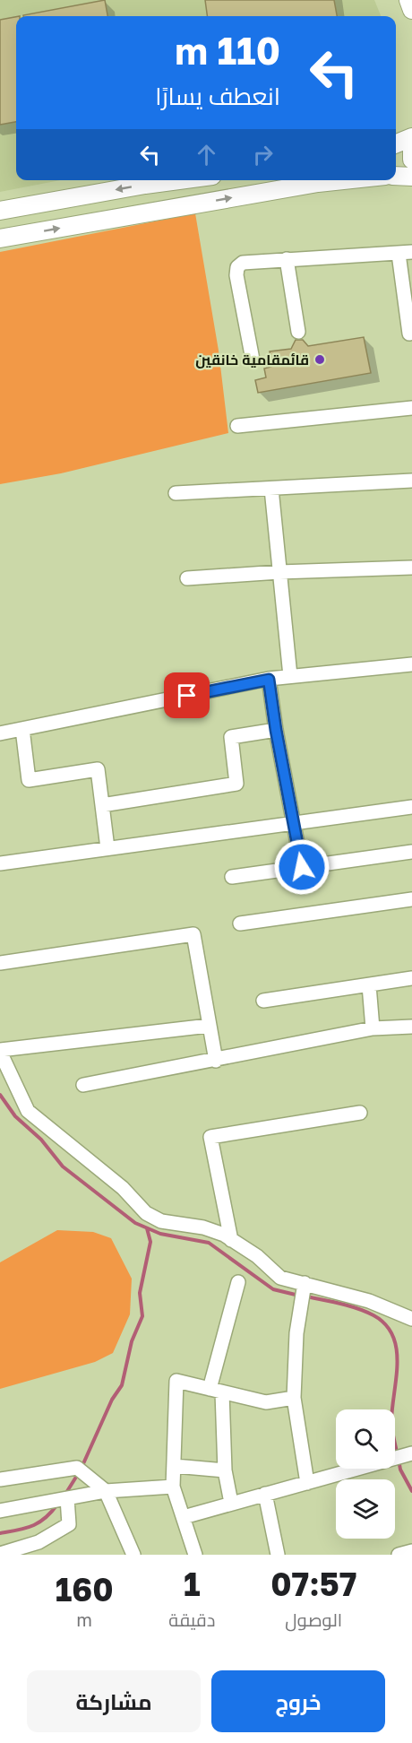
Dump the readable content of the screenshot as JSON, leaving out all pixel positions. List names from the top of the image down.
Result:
{
  "places": ["قائمقامية خانقين"],
  "page": {
    "turn": ["110 m", "انعطف يسارًا"],
    "eta": [
      "07:57",
      "الوصول",
      "1",
      "دقيقة",
      "160",
      "m"
    ],
    "buttons": ["خروج", "مشاركة"]
  }
}
